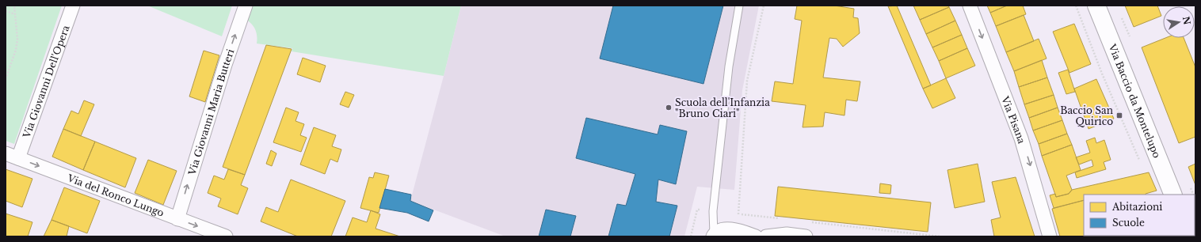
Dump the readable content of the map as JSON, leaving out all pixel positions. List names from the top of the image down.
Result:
{
  "streets": {
    "street": [
      "Via Giovanni Dell'Opera",
      "Via Baccio da Montelupo",
      "Via Giovanni Maria Butteri",
      "Via Pisana",
      "Via del Ronco Lungo"
    ]
  },
  "crossings": [
    ["Via Giovanni Dell'Opera", "Via del Ronco Lungo"],
    ["Via Giovanni Maria Butteri", "Via del Ronco Lungo"]
  ],
  "one_way": ["Via Giovanni Maria Butteri", "Via Pisana", "Via del Ronco Lungo"],
  "places": {
    "other": ["Scuola dell'Infanzia \"Bruno Ciari\""],
    "transit": ["Baccio San Quirico"]
  },
  "legend": ["Abitazioni", "Scuole"],
  "north": "right"
}
